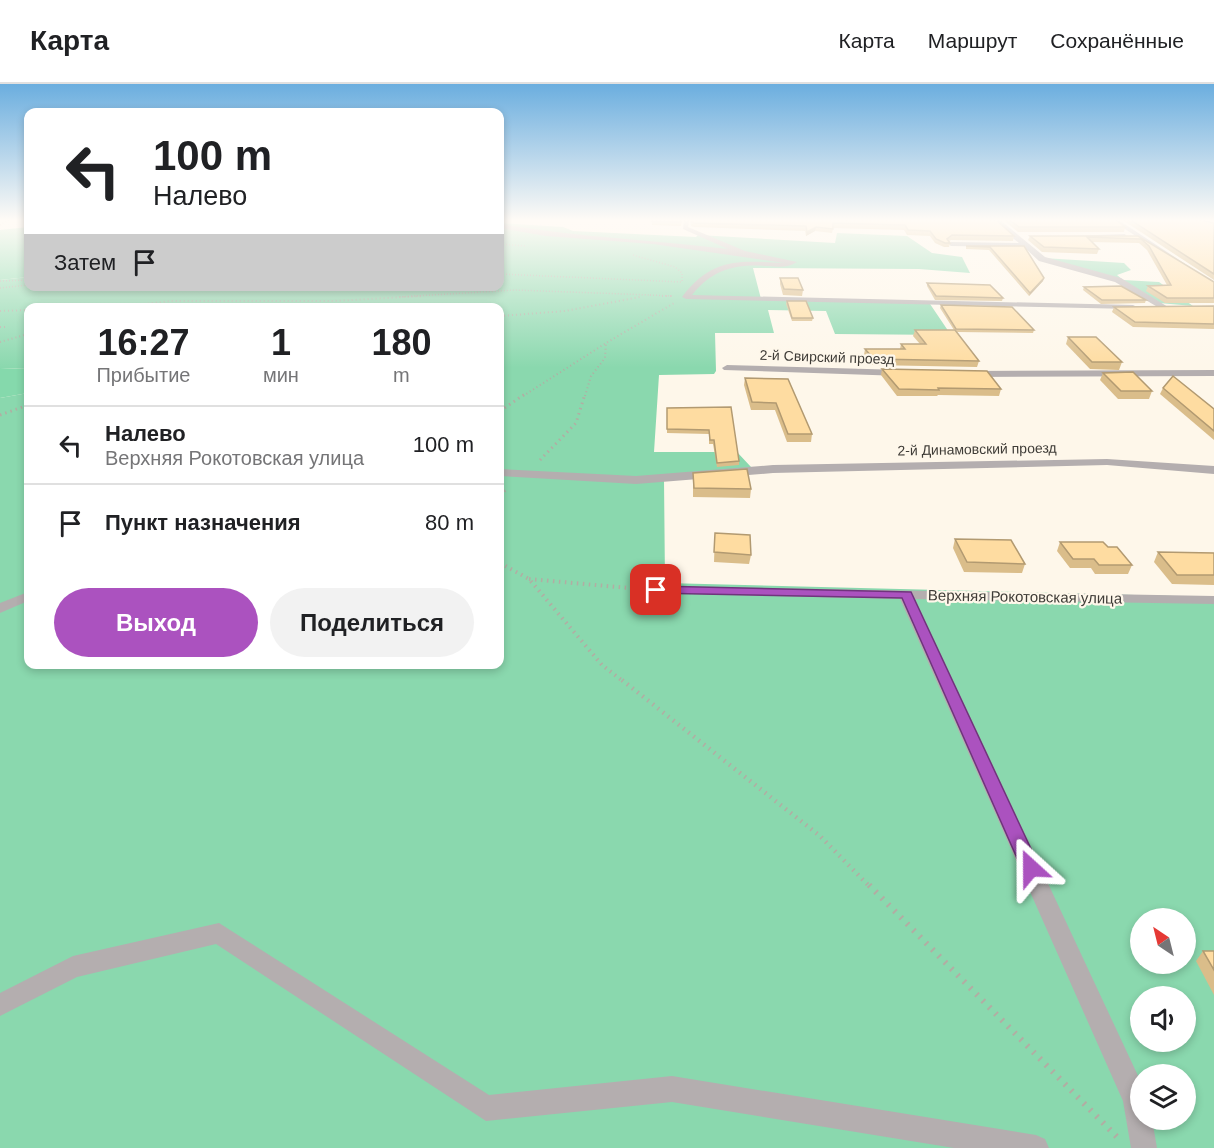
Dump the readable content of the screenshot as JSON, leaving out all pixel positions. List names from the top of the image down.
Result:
{
  "streets": {
    "street": ["2-й Свирский проезд", "2-й Динамовский проезд", "Верхняя Рокотовская улица"]
  },
  "north": "top left",
  "page": {
    "header": "Карта",
    "nav": ["Карта", "Маршрут", "Сохранённые"],
    "turn": ["100 m", "Налево"],
    "then": "Затем",
    "eta": [
      "16:27",
      "Прибытие",
      "1",
      "мин",
      "180",
      "m"
    ],
    "list": [
      {
        "name": "Налево",
        "note": "Верхняя Рокотовская улица",
        "value": "100 m"
      },
      {
        "name": "Пункт назначения",
        "value": "80 m"
      }
    ],
    "buttons": ["Выход", "Поделиться"]
  }
}
